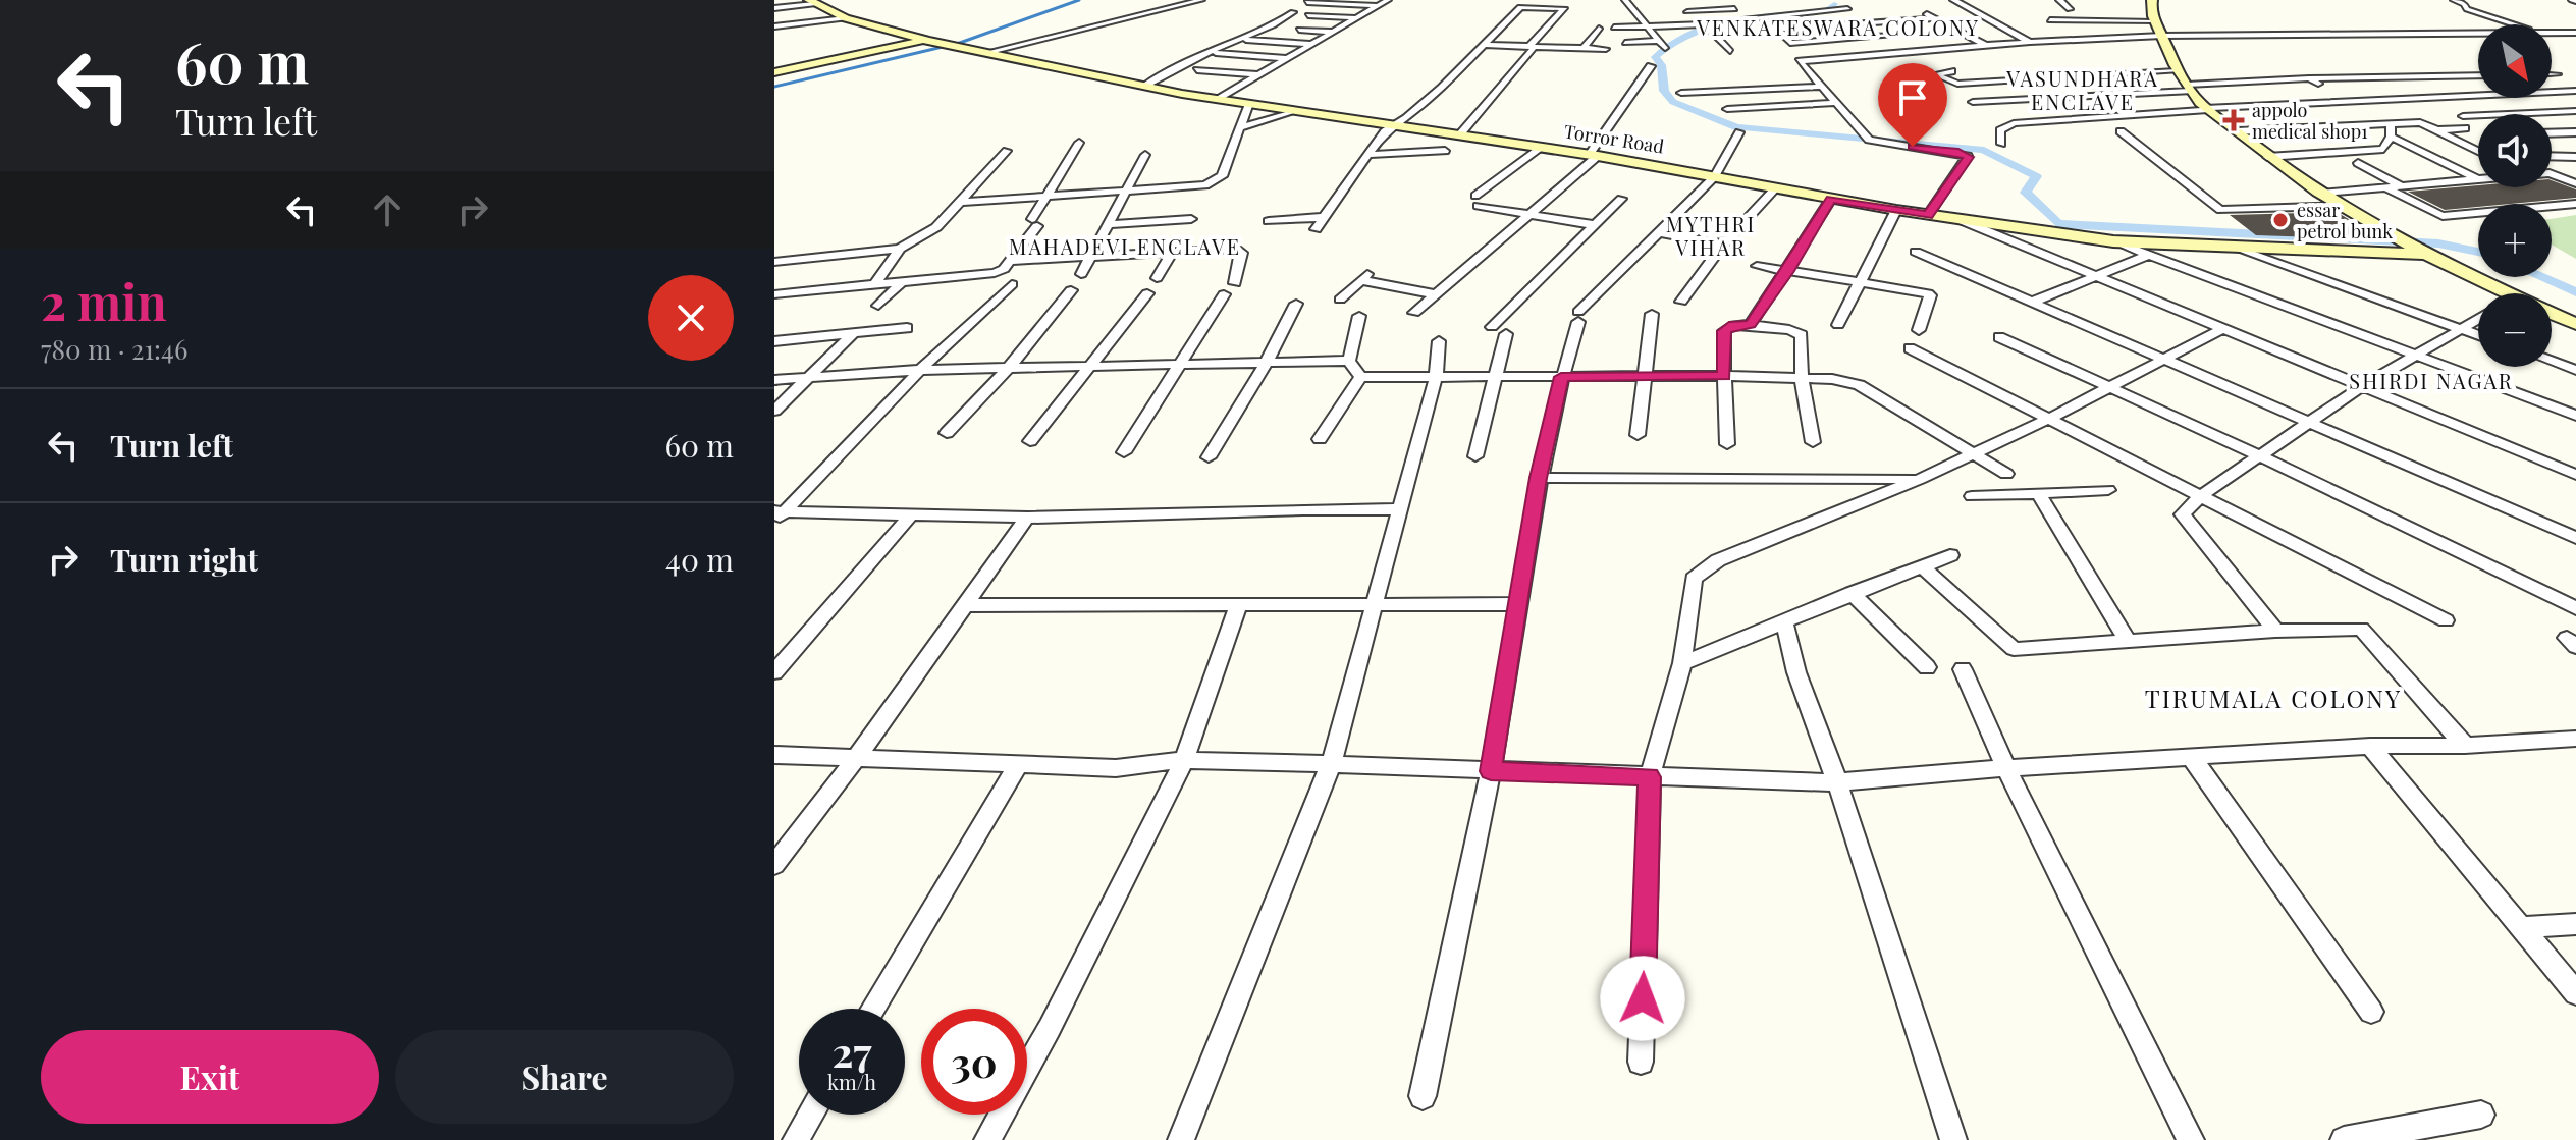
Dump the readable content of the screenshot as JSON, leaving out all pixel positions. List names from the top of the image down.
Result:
{
  "streets": {
    "street": ["Torror Road"]
  },
  "districts": [
    "VENKATESWARA COLONY",
    "VASUNDHARA ENCLAVE",
    "MYTHRI VIHAR",
    "MAHADEVI ENCLAVE",
    "SHIRDI NAGAR",
    "TIRUMALA COLONY"
  ],
  "places": {
    "health": ["appolo medical shop1"],
    "other": ["essar petrol bunk"]
  },
  "north": "bottom right",
  "page": {
    "turn": ["60 m", "Turn left"],
    "map_buttons": ["+", "−"],
    "heading": ["2 min", "780 m · 21:46"],
    "list": [
      {
        "name": "Turn left",
        "value": "60 m"
      },
      {
        "name": "Turn right",
        "value": "40 m"
      }
    ],
    "speed": "27 km/h",
    "limit": "30",
    "buttons": ["Exit", "Share"]
  }
}
